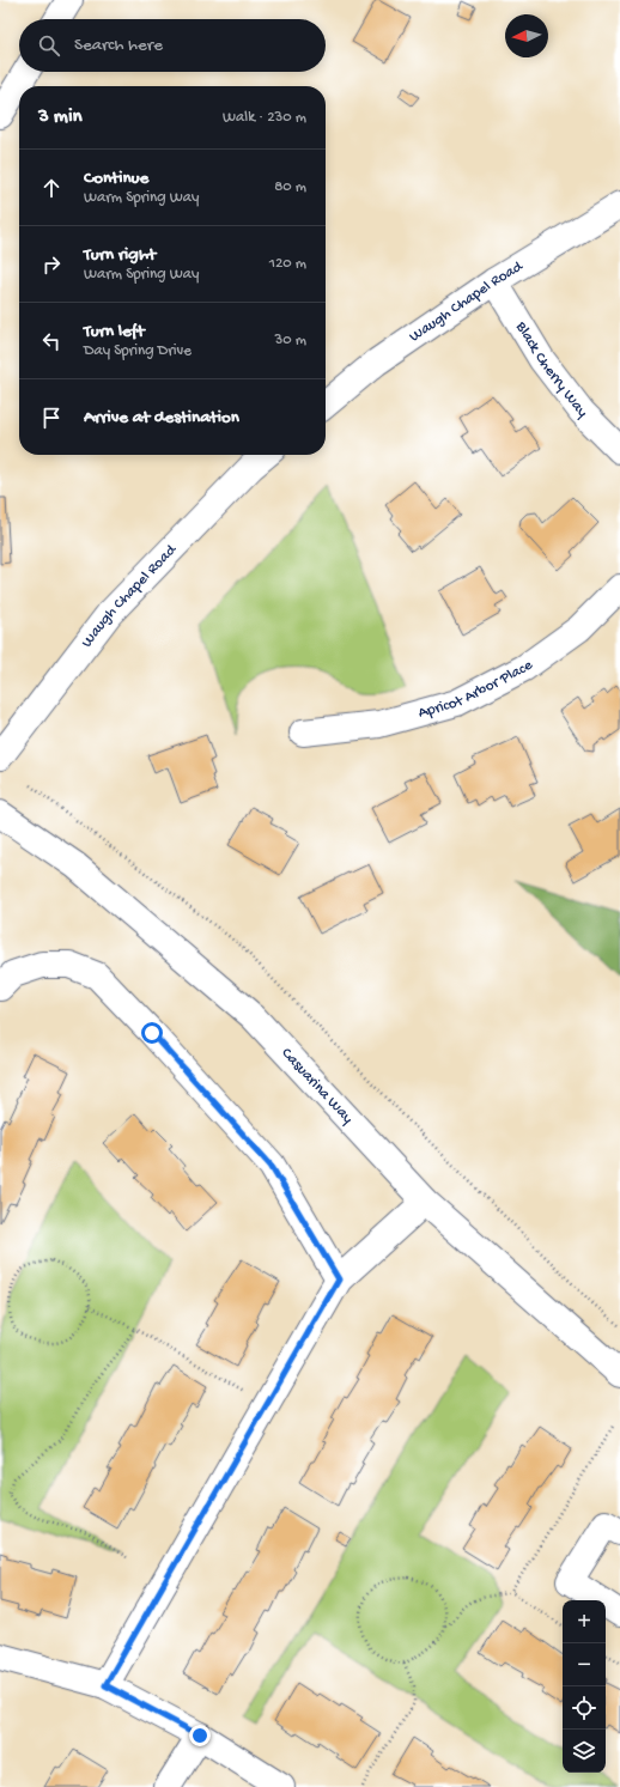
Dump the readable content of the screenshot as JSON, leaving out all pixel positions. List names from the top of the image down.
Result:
{
  "streets": {
    "street": [
      "Waugh Chapel Road",
      "Black Cherry Way",
      "Apricot Arbor Place",
      "Casuarina Way"
    ]
  },
  "crossings": [
    ["Waugh Chapel Road", "Black Cherry Way"]
  ],
  "north": "left",
  "page": {
    "search": "Search here",
    "heading": ["3 min", "Walk · 230 m"],
    "list": [
      ["Continue", "Warm Spring Way", "80 m"],
      ["Turn right", "Warm Spring Way", "120 m"],
      ["Turn left", "Day Spring Drive", "30 m"],
      "Arrive at destination"
    ],
    "map_buttons": ["+", "−"]
  }
}
